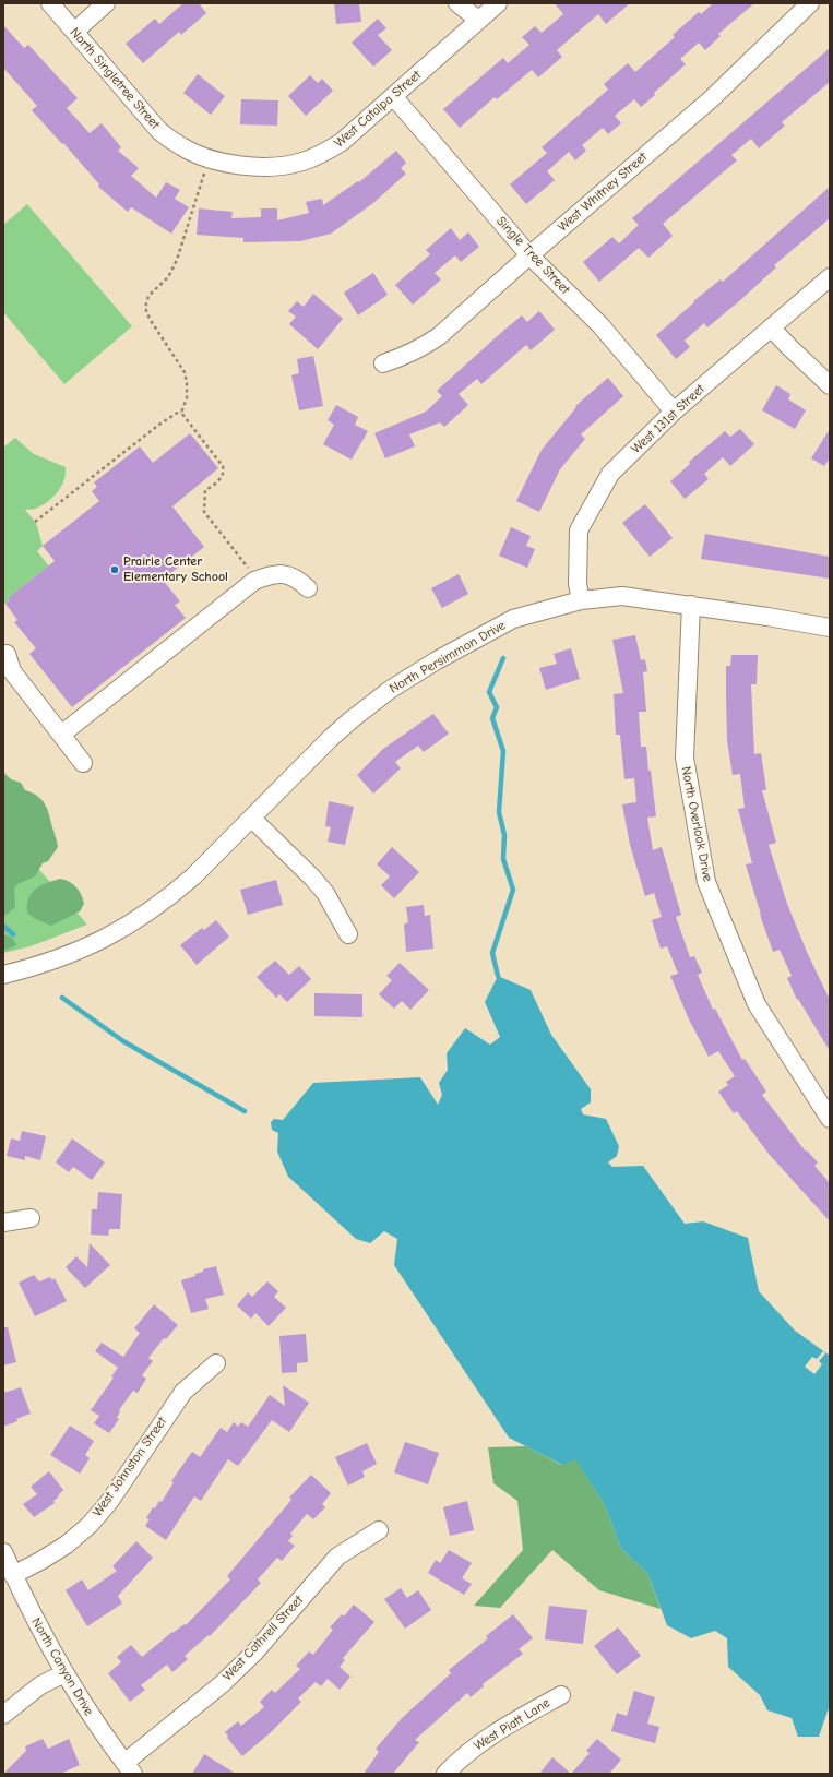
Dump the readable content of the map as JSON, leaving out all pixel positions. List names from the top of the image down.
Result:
{
  "streets": {
    "street": [
      "North Singletree Street",
      "West Catalpa Street",
      "West Whitney Street",
      "Single Tree Street",
      "West 131st Street",
      "North Persimmon Drive",
      "North Overlook Drive",
      "West Johnston Street",
      "West Cothrell Street",
      "North Canyon Drive",
      "West Piatt Lane"
    ]
  },
  "crossings": [
    ["North Singletree Street", "West Catalpa Street"],
    ["West Catalpa Street", "Single Tree Street"],
    ["West Whitney Street", "Single Tree Street"],
    ["Single Tree Street", "West 131st Street"],
    ["West 131st Street", "North Persimmon Drive"],
    ["North Persimmon Drive", "North Overlook Drive"],
    ["West Johnston Street", "North Canyon Drive"],
    ["West Cothrell Street", "North Canyon Drive"]
  ],
  "places": ["Prairie Center Elementary School"]
}
